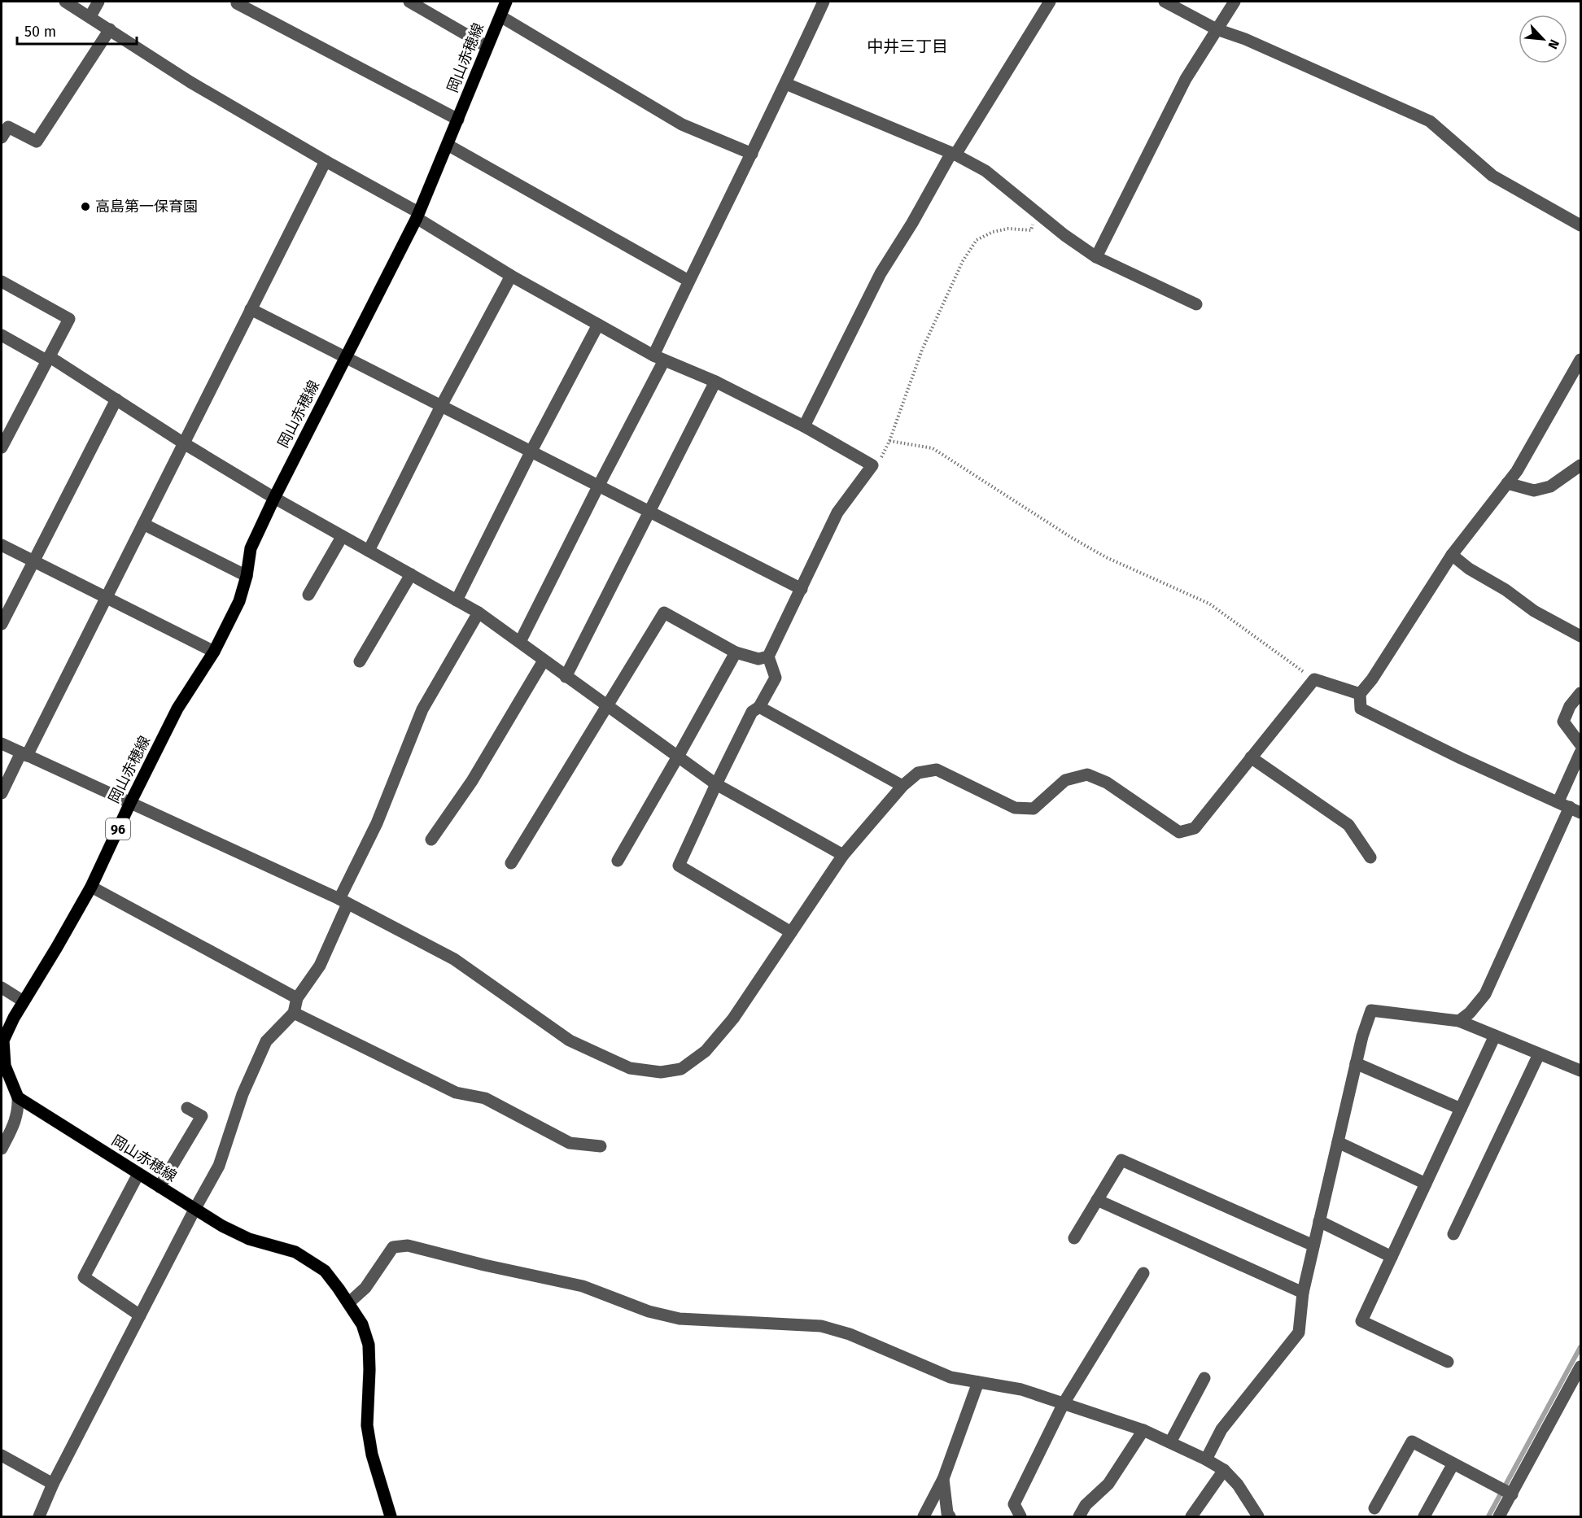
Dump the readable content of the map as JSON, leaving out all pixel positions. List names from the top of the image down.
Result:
{
  "streets": {
    "main road": ["岡山赤穂線", "96"]
  },
  "districts": ["中井三丁目"],
  "places": ["高島第一保育園"],
  "scale_bar": "50 m",
  "north": "bottom right"
}
